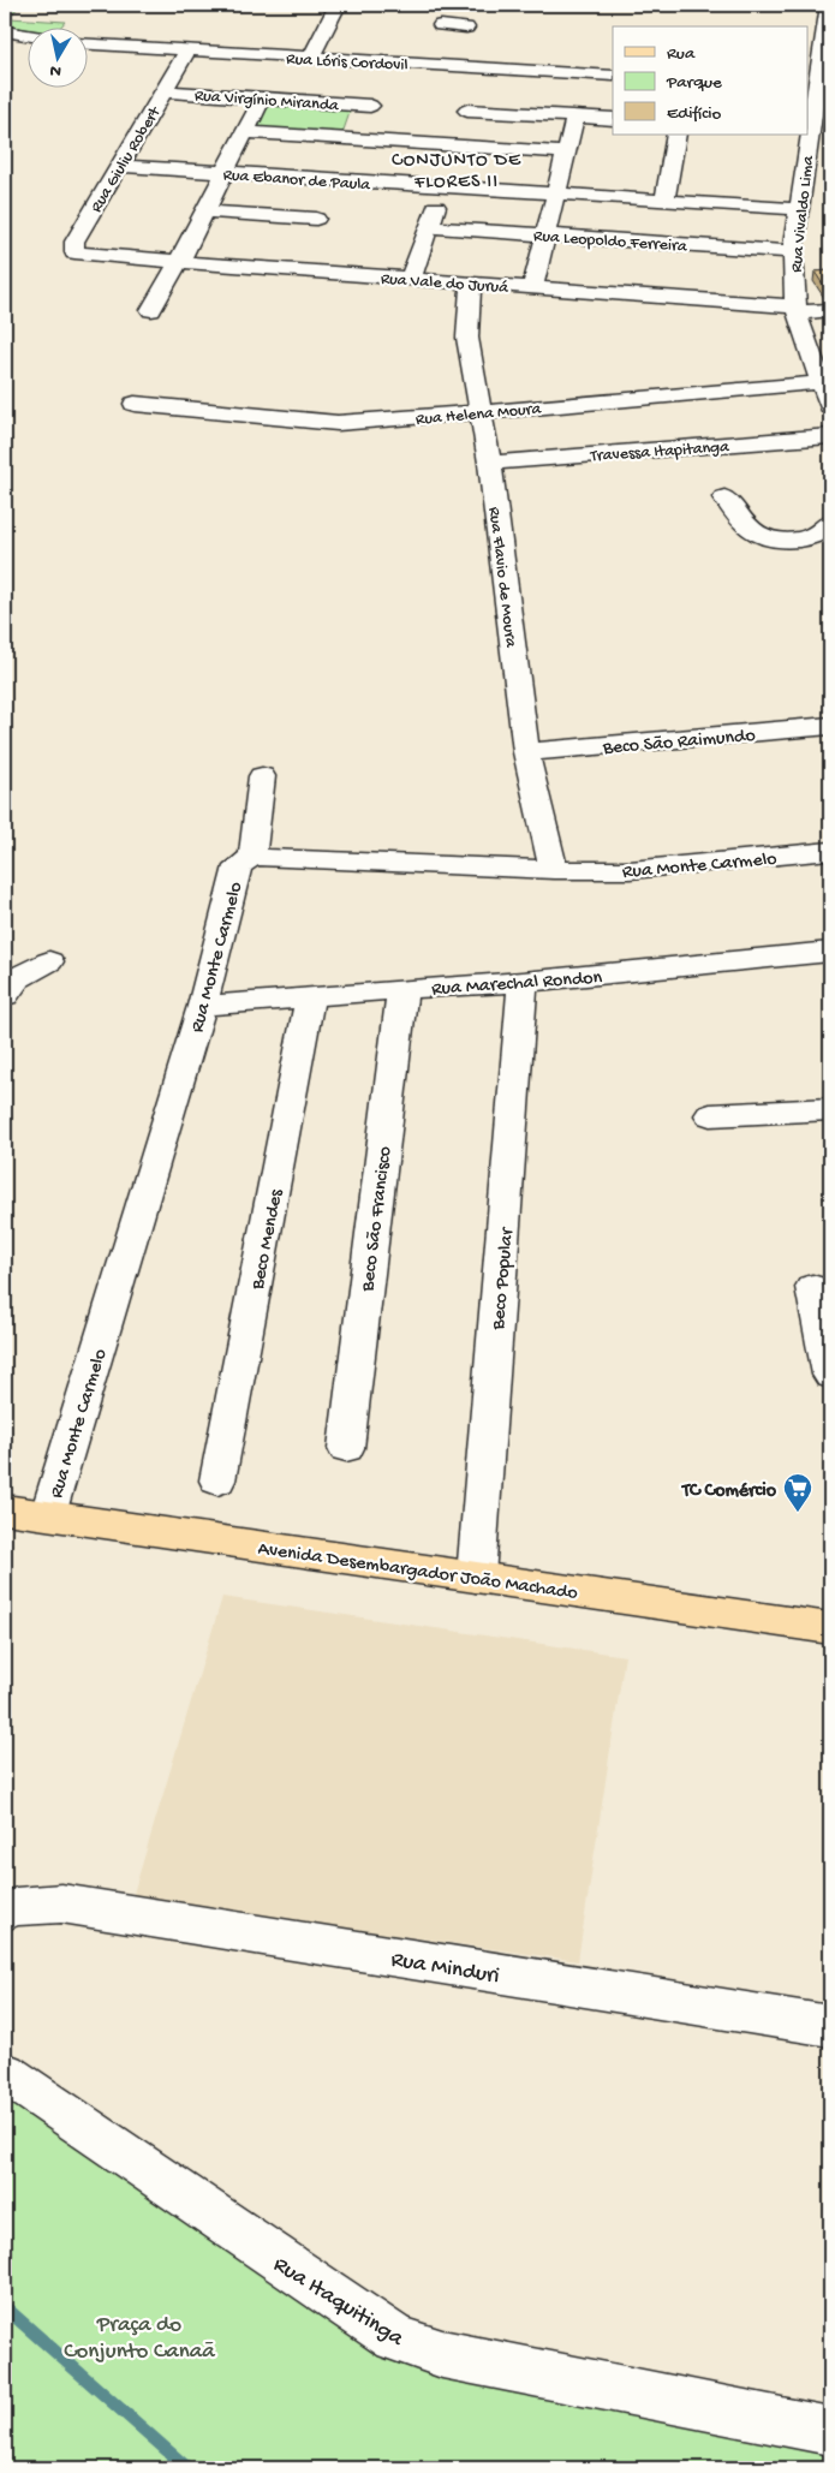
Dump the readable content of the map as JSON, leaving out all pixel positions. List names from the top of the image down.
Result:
{
  "streets": {
    "main road": ["Avenida Desembargador João Machado"],
    "street": [
      "Rua Lóris Cordovil",
      "Rua Virgínio Miranda",
      "Rua Giuliu Robert",
      "Rua Ebanor de Paula",
      "Rua Vivaldo Lima",
      "Rua Leopoldo Ferreira",
      "Rua Vale do Juruá",
      "Rua Helena Moura",
      "Travessa Itapitanga",
      "Rua Flavio de Moura",
      "Beco São Raimundo",
      "Rua Monte Carmelo",
      "Rua Marechal Rondon",
      "Beco São Francisco",
      "Beco Mendes",
      "Beco Popular",
      "Rua Minduri",
      "Rua Itaquitinga"
    ]
  },
  "crossings": [
    ["Rua Lóris Cordovil", "Rua Giuliu Robert"],
    ["Rua Virgínio Miranda", "Rua Giuliu Robert"],
    ["Rua Giuliu Robert", "Rua Ebanor de Paula"],
    ["Rua Giuliu Robert", "Rua Vale do Juruá"],
    ["Rua Ebanor de Paula", "Rua Vivaldo Lima"],
    ["Rua Vivaldo Lima", "Rua Leopoldo Ferreira"],
    ["Rua Vivaldo Lima", "Rua Vale do Juruá"],
    ["Rua Vivaldo Lima", "Rua Helena Moura"],
    ["Rua Vale do Juruá", "Rua Flavio de Moura"],
    ["Rua Helena Moura", "Rua Flavio de Moura"],
    ["Travessa Itapitanga", "Rua Flavio de Moura"],
    ["Rua Flavio de Moura", "Beco São Raimundo"],
    ["Rua Flavio de Moura", "Rua Monte Carmelo"],
    ["Rua Monte Carmelo", "Rua Marechal Rondon"],
    ["Rua Monte Carmelo", "Avenida Desembargador João Machado"],
    ["Rua Marechal Rondon", "Beco São Francisco"],
    ["Rua Marechal Rondon", "Beco Mendes"],
    ["Rua Marechal Rondon", "Beco Popular"],
    ["Beco Popular", "Avenida Desembargador João Machado"]
  ],
  "districts": ["CONJUNTO DE FLORES II"],
  "parks": ["Praça do Conjunto Canaã"],
  "places": {
    "supermarket": ["TC Comércio"]
  },
  "legend": ["Rua", "Parque", "Edifício"],
  "north": "bottom"
}
